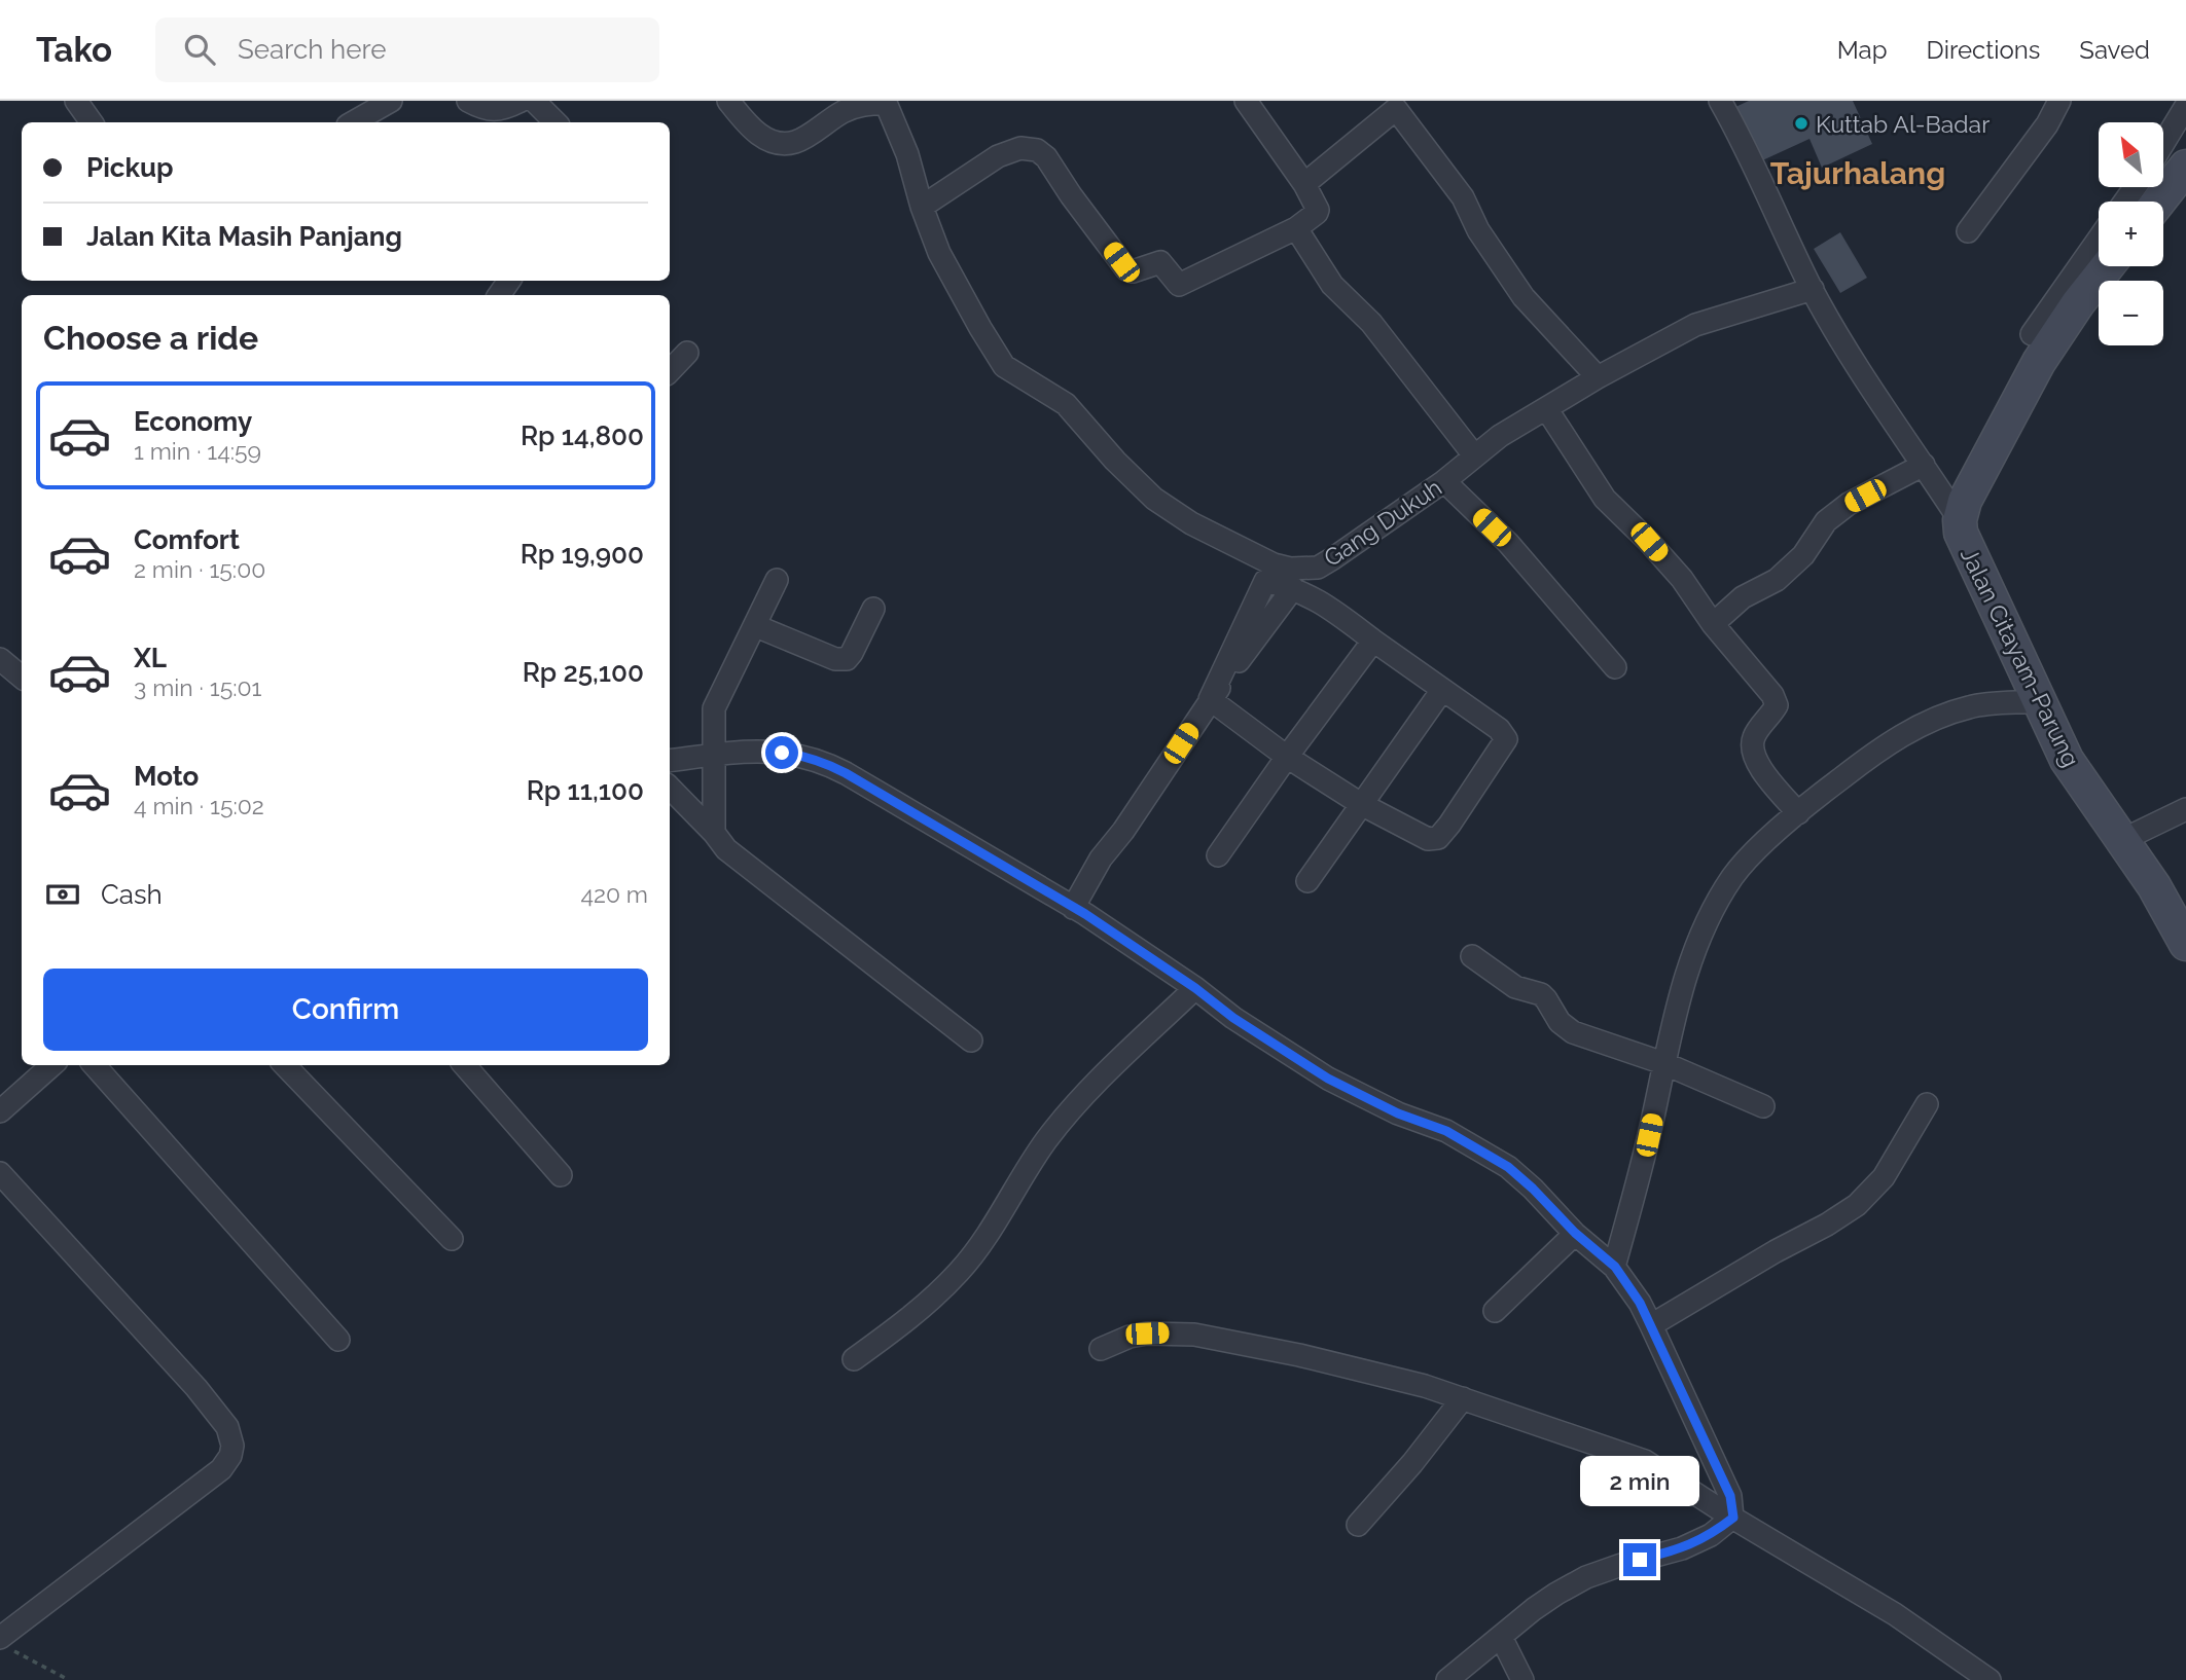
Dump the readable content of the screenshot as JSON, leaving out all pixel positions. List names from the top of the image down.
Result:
{
  "streets": {
    "main road": ["Jalan Citayam-Parung"],
    "street": ["Gang Dukuh"]
  },
  "districts": ["Tajurhalang"],
  "places": ["Kuttab Al-Badar"],
  "north": "top left",
  "page": {
    "header": "Tako",
    "search": "Search here",
    "nav": ["Map", "Directions", "Saved"],
    "map_buttons": ["+", "−"],
    "banner": ["Pickup", "Jalan Kita Masih Panjang"],
    "heading": "Choose a ride",
    "list": [
      {
        "name": "Economy",
        "note": "1 min · 14:59",
        "value": "Rp 14,800"
      },
      {
        "name": "Comfort",
        "note": "2 min · 15:00",
        "value": "Rp 19,900"
      },
      {
        "name": "XL",
        "note": "3 min · 15:01",
        "value": "Rp 25,100"
      },
      {
        "name": "Moto",
        "note": "4 min · 15:02",
        "value": "Rp 11,100"
      }
    ],
    "pay": ["Cash", "420 m"],
    "buttons": "Confirm",
    "bubble": "2 min"
  }
}
